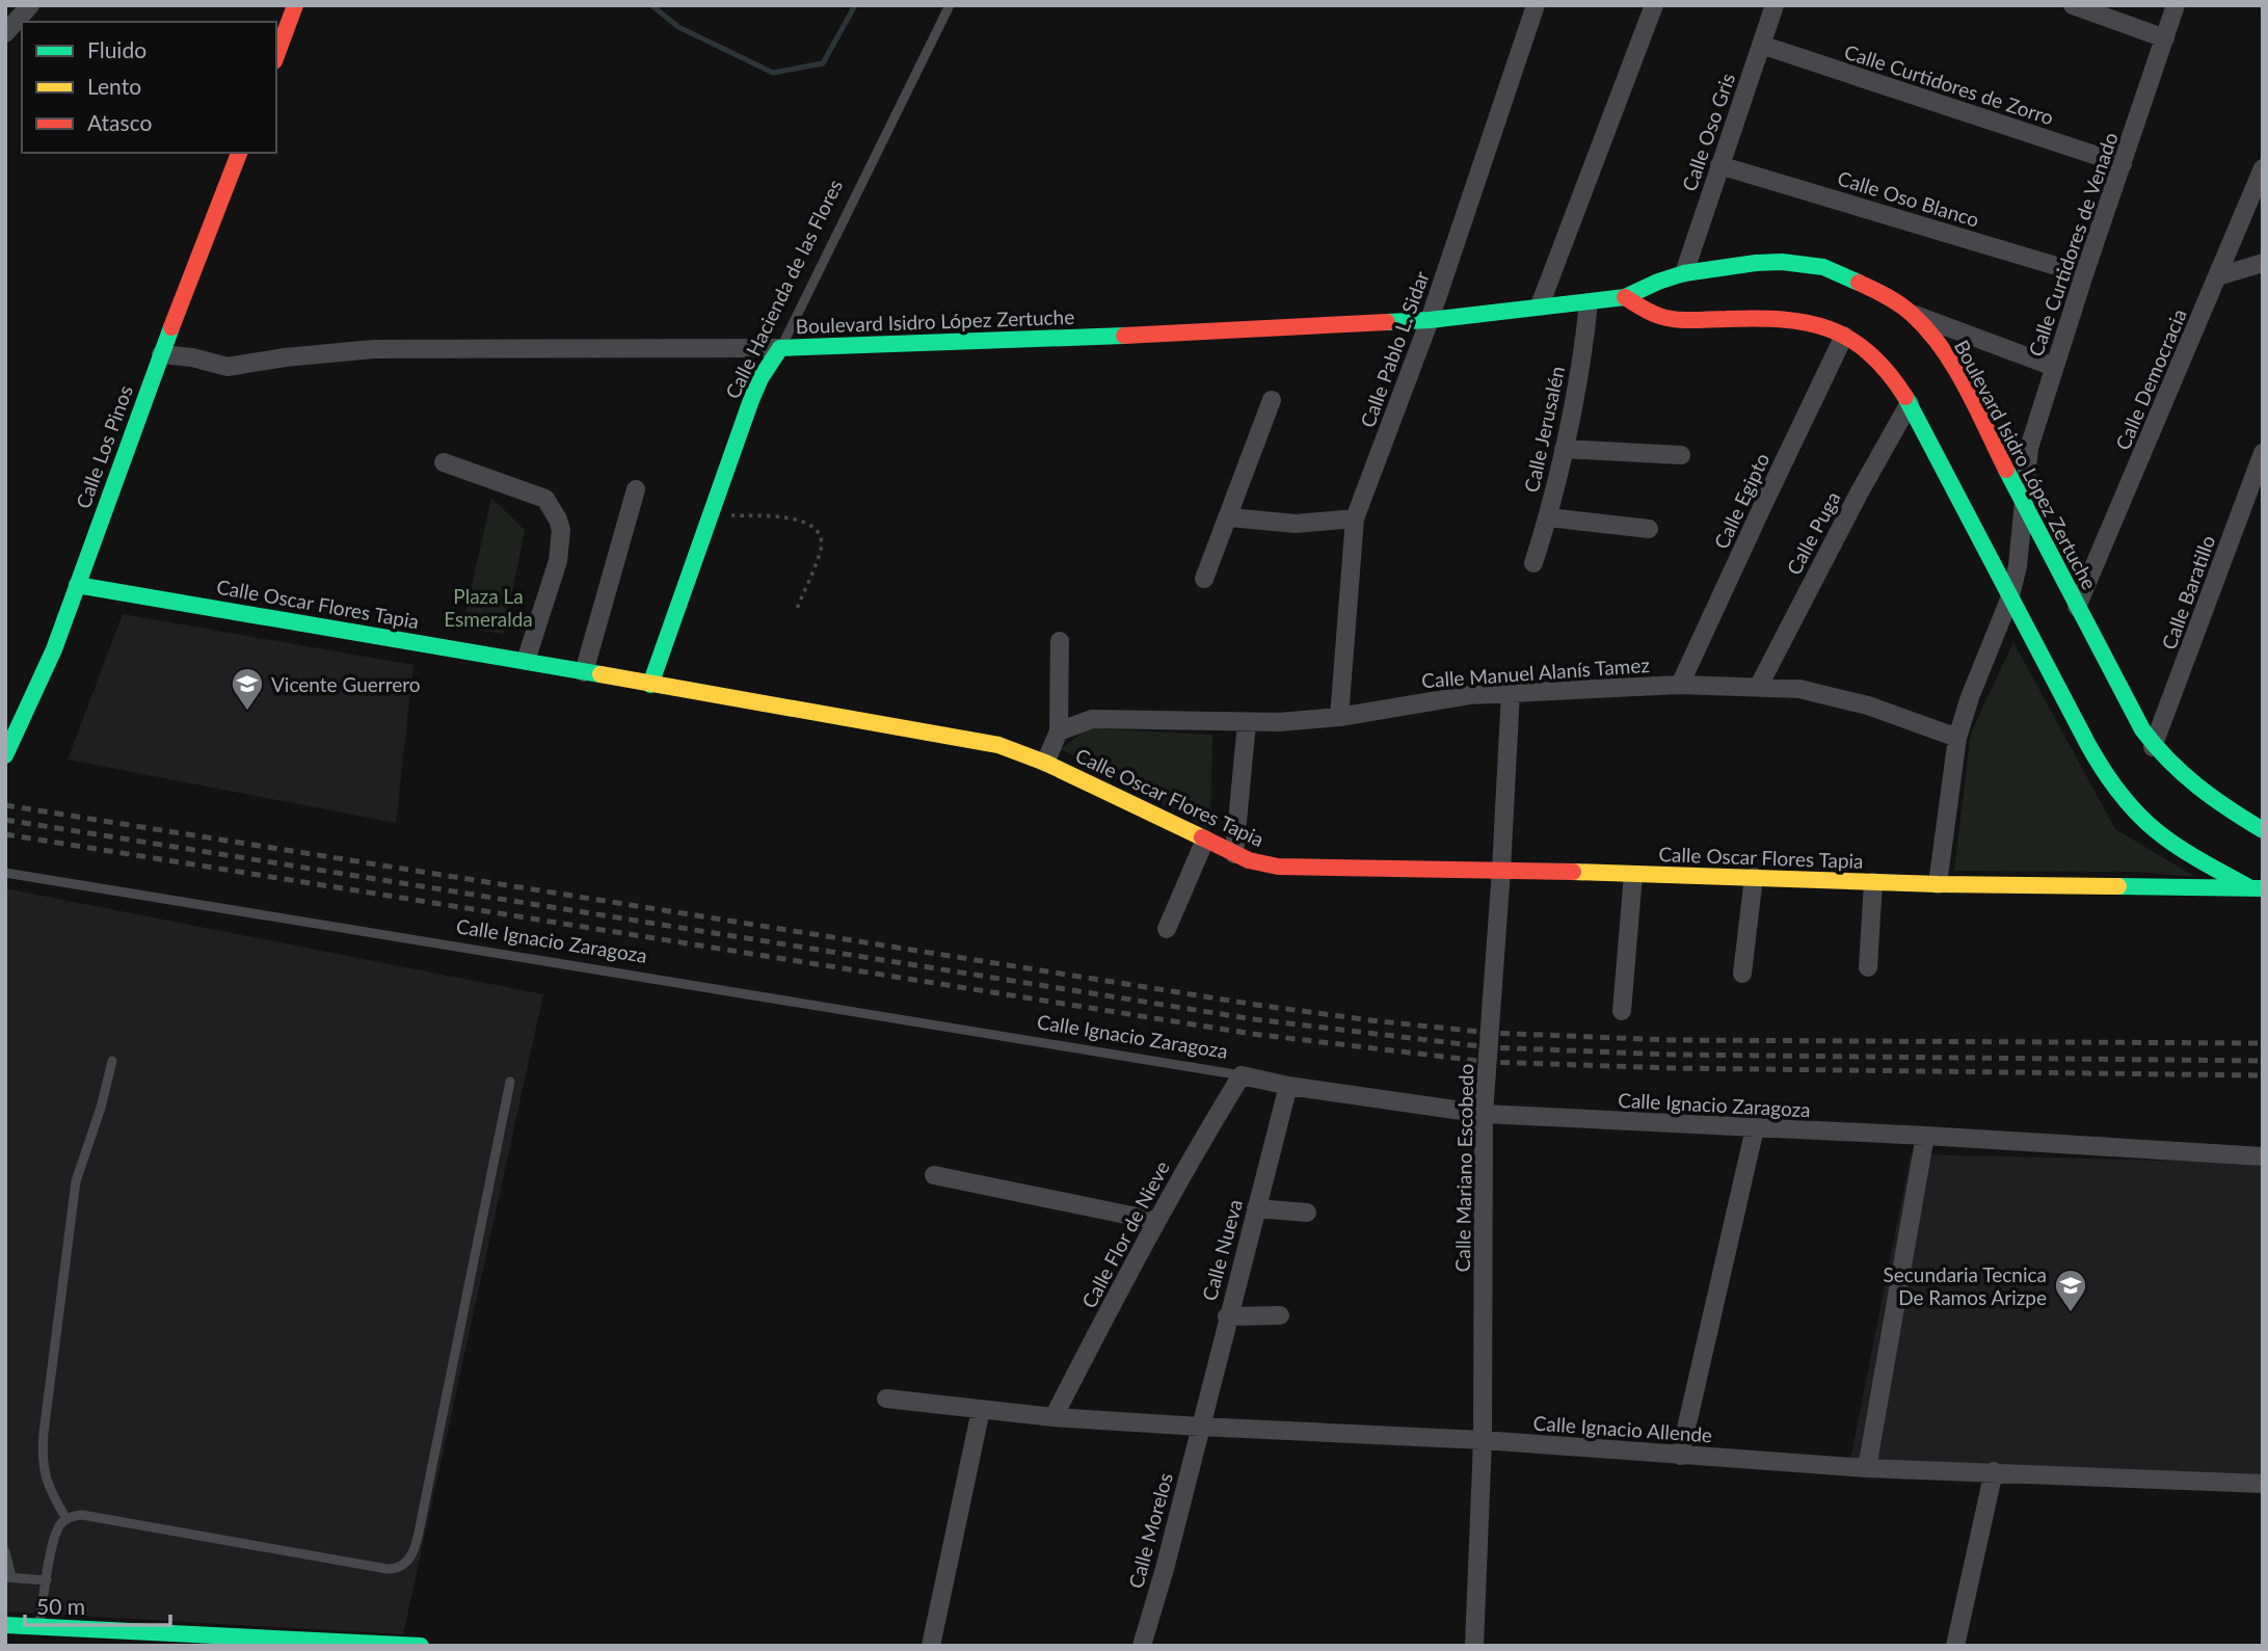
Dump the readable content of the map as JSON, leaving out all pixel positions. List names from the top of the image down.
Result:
{
  "streets": {
    "street": [
      "Calle Curtidores de Zorro",
      "Calle Oso Gris",
      "Calle Oso Blanco",
      "Calle Curtidores de Venado",
      "Calle Hacienda de las Flores",
      "Boulevard Isidro López Zertuche",
      "Calle Pablo L. Sidar",
      "Calle Democracia",
      "Calle Jerusalén",
      "Calle Los Pinos",
      "Calle Egipto",
      "Calle Puga",
      "Calle Baratillo",
      "Calle Oscar Flores Tapia",
      "Calle Manuel Alanís Tamez",
      "Calle Ignacio Zaragoza",
      "Calle Mariano Escobedo",
      "Calle Flor de Nieve",
      "Calle Nueva",
      "Calle Ignacio Allende",
      "Calle Morelos"
    ]
  },
  "crossings": [
    ["Calle Curtidores de Zorro", "Calle Oso Gris"],
    ["Calle Curtidores de Zorro", "Calle Curtidores de Venado"],
    ["Calle Oso Gris", "Calle Oso Blanco"],
    ["Calle Oso Gris", "Boulevard Isidro López Zertuche"],
    ["Calle Oso Blanco", "Calle Curtidores de Venado"],
    ["Calle Curtidores de Venado", "Boulevard Isidro López Zertuche"],
    ["Calle Curtidores de Venado", "Calle Oscar Flores Tapia"],
    ["Calle Curtidores de Venado", "Calle Manuel Alanís Tamez"],
    ["Calle Hacienda de las Flores", "Boulevard Isidro López Zertuche"],
    ["Calle Hacienda de las Flores", "Calle Oscar Flores Tapia"],
    ["Boulevard Isidro López Zertuche", "Calle Pablo L. Sidar"],
    ["Boulevard Isidro López Zertuche", "Calle Democracia"],
    ["Boulevard Isidro López Zertuche", "Calle Jerusalén"],
    ["Boulevard Isidro López Zertuche", "Calle Los Pinos"],
    ["Boulevard Isidro López Zertuche", "Calle Baratillo"],
    ["Calle Pablo L. Sidar", "Calle Manuel Alanís Tamez"],
    ["Calle Los Pinos", "Calle Oscar Flores Tapia"],
    ["Calle Egipto", "Calle Manuel Alanís Tamez"],
    ["Calle Puga", "Calle Manuel Alanís Tamez"],
    ["Calle Oscar Flores Tapia", "Calle Mariano Escobedo"],
    ["Calle Manuel Alanís Tamez", "Calle Mariano Escobedo"],
    ["Calle Ignacio Zaragoza", "Calle Mariano Escobedo"],
    ["Calle Ignacio Zaragoza", "Calle Flor de Nieve"],
    ["Calle Ignacio Zaragoza", "Calle Nueva"],
    ["Calle Mariano Escobedo", "Calle Ignacio Allende"],
    ["Calle Flor de Nieve", "Calle Ignacio Allende"],
    ["Calle Nueva", "Calle Ignacio Allende"],
    ["Calle Nueva", "Calle Morelos"],
    ["Calle Ignacio Allende", "Calle Morelos"]
  ],
  "parks": ["Plaza La Esmeralda"],
  "places": {
    "school or university": ["Vicente Guerrero", "Secundaria Tecnica De Ramos Arizpe"]
  },
  "legend": ["Fluido", "Lento", "Atasco"],
  "scale_bar": "50 m"
}
